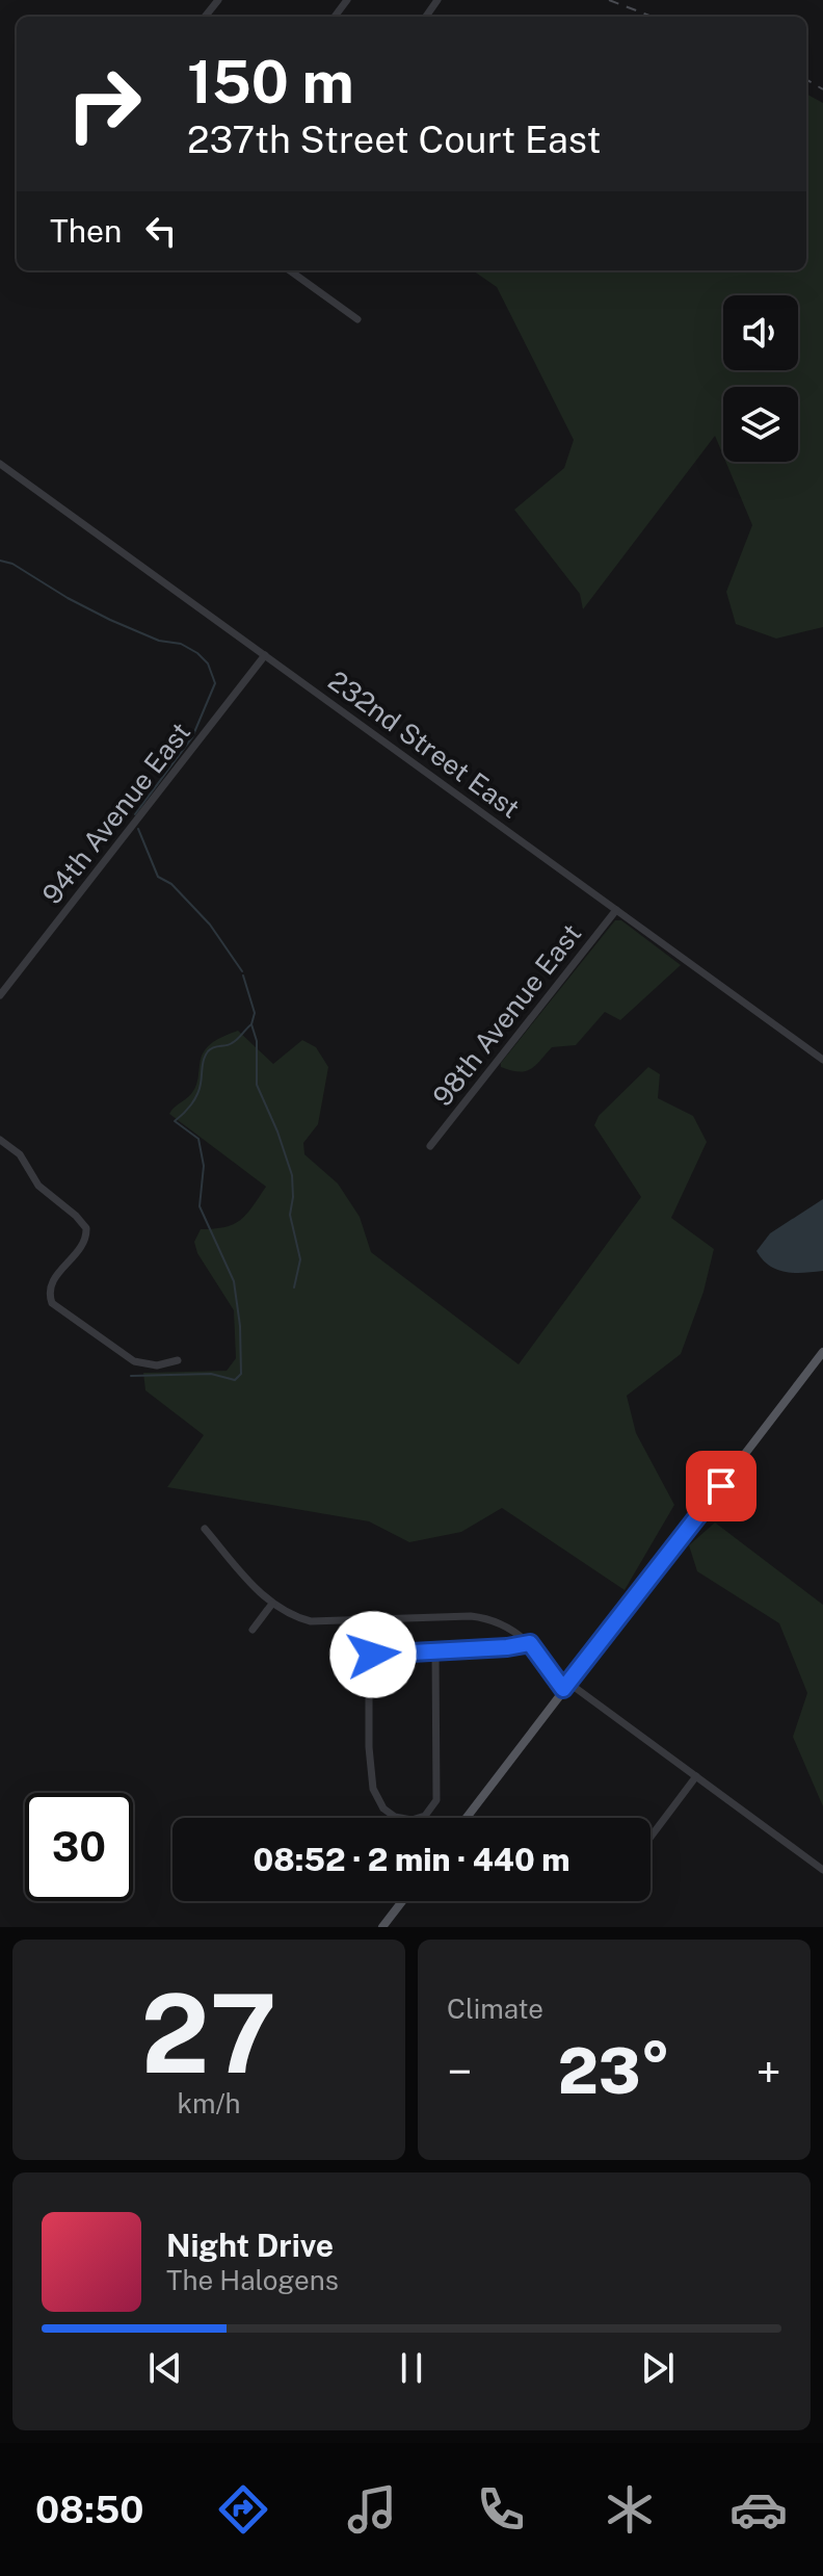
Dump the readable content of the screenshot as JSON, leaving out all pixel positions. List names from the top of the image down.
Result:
{
  "streets": {
    "street": ["232nd Street East", "94th Avenue East", "98th Avenue East"]
  },
  "crossings": [
    ["232nd Street East", "94th Avenue East"],
    ["232nd Street East", "98th Avenue East"]
  ],
  "page": {
    "turn": ["150 m", "237th Street Court East"],
    "then": "Then",
    "limit": "30",
    "trip": "08:52 · 2 min · 440 m",
    "tile": [
      ["27", "km/h"],
      "Climate"
    ],
    "heat": ["−", "23°", "+"],
    "song": ["Night Drive", "The Halogens"],
    "tabs": "08:50"
  }
}
